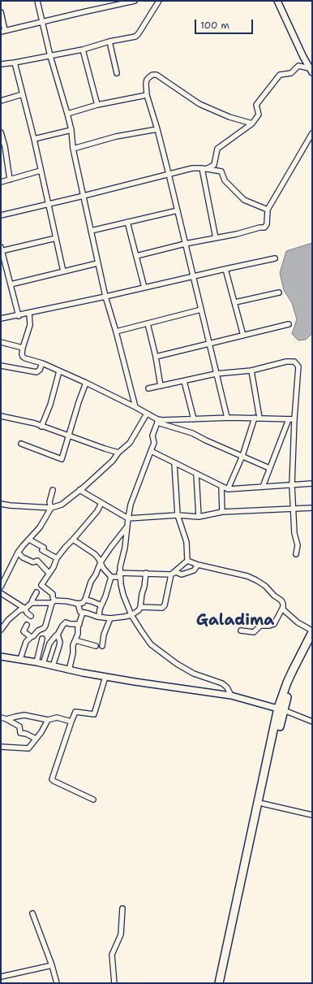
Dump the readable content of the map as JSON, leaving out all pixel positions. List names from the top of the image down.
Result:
{
  "districts": ["Galadima"],
  "scale_bar": "100 m"
}
